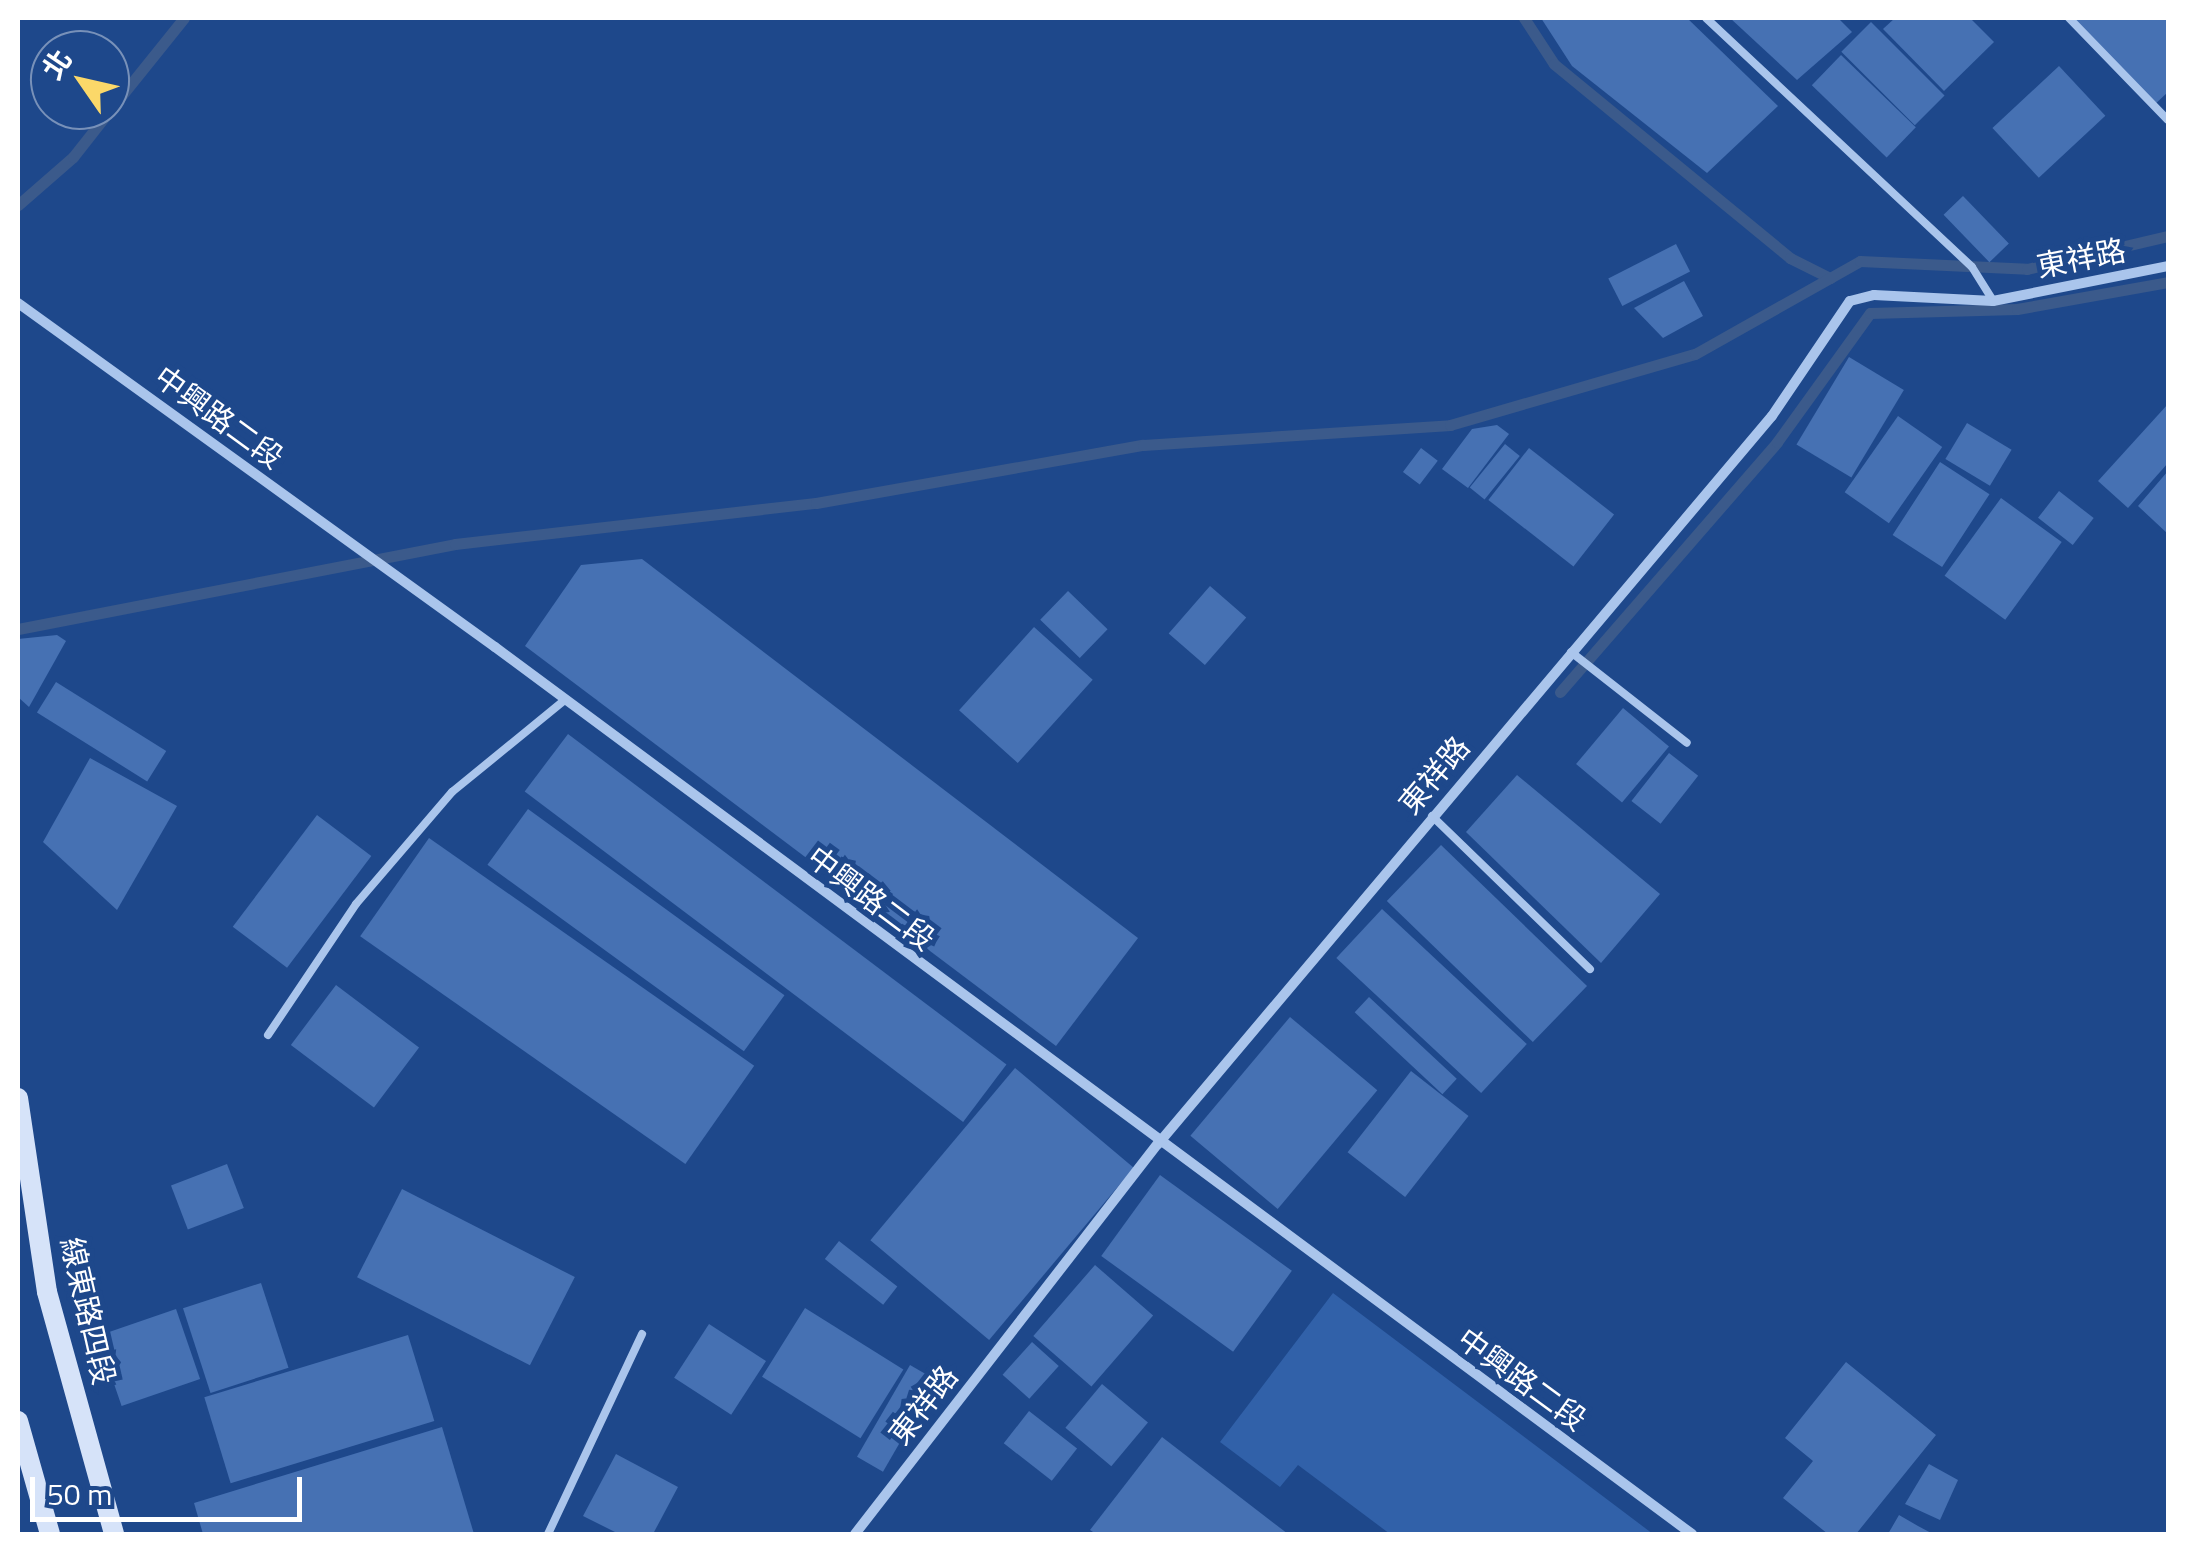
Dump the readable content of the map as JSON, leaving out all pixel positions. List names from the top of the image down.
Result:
{
  "streets": {
    "main road": ["線東路四段"],
    "street": ["東祥路", "中興路二段"]
  },
  "crossings": [
    ["東祥路", "中興路二段"]
  ],
  "scale_bar": "50 m",
  "north": "top left"
}
